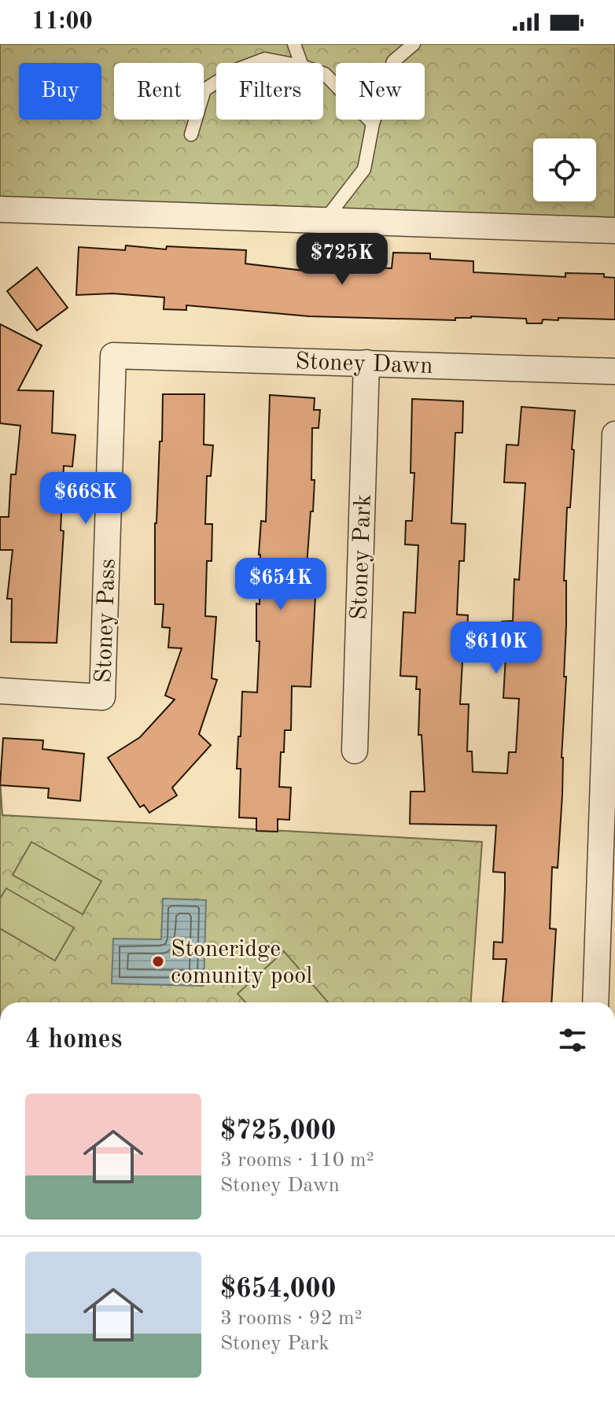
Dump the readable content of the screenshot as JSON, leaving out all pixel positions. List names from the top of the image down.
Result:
{
  "streets": {
    "street": ["Stoney Dawn", "Stoney Park", "Stoney Pass"]
  },
  "crossings": [
    ["Stoney Dawn", "Stoney Park"],
    ["Stoney Dawn", "Stoney Pass"]
  ],
  "places": ["Stoneridge comunity pool"],
  "page": {
    "status": "11:00",
    "chip": [
      "Buy",
      "Rent",
      "Filters",
      "New"
    ],
    "price": [
      "$725K",
      "$668K",
      "$654K",
      "$610K"
    ],
    "heading": "4 homes",
    "list": [
      {
        "name": "$725,000",
        "note": "3 rooms · 110 m² · Stoney Dawn"
      },
      {
        "name": "$654,000",
        "note": "3 rooms · 92 m² · Stoney Park"
      }
    ]
  }
}
